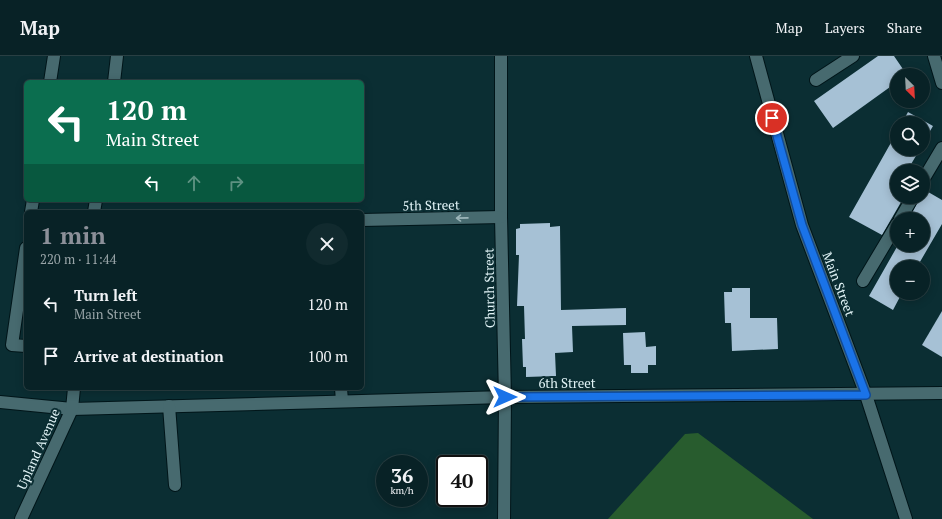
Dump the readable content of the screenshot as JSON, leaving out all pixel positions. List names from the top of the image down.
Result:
{
  "streets": {
    "street": [
      "5th Street",
      "Main Street",
      "Church Street",
      "6th Street",
      "Upland Avenue"
    ]
  },
  "crossings": [
    ["5th Street", "Church Street"],
    ["Main Street", "6th Street"],
    ["Church Street", "6th Street"],
    ["6th Street", "Upland Avenue"]
  ],
  "one_way": ["5th Street"],
  "north": "bottom right",
  "page": {
    "header": "Map",
    "nav": ["Map", "Layers", "Share"],
    "map_buttons": ["+", "−"],
    "turn": ["120 m", "Main Street"],
    "heading": ["1 min", "220 m · 11:44"],
    "list": [
      {
        "name": "Turn left",
        "note": "Main Street",
        "value": "120 m"
      },
      {
        "name": "Arrive at destination",
        "value": "100 m"
      }
    ],
    "speed": "36 km/h",
    "limit": "40"
  }
}
